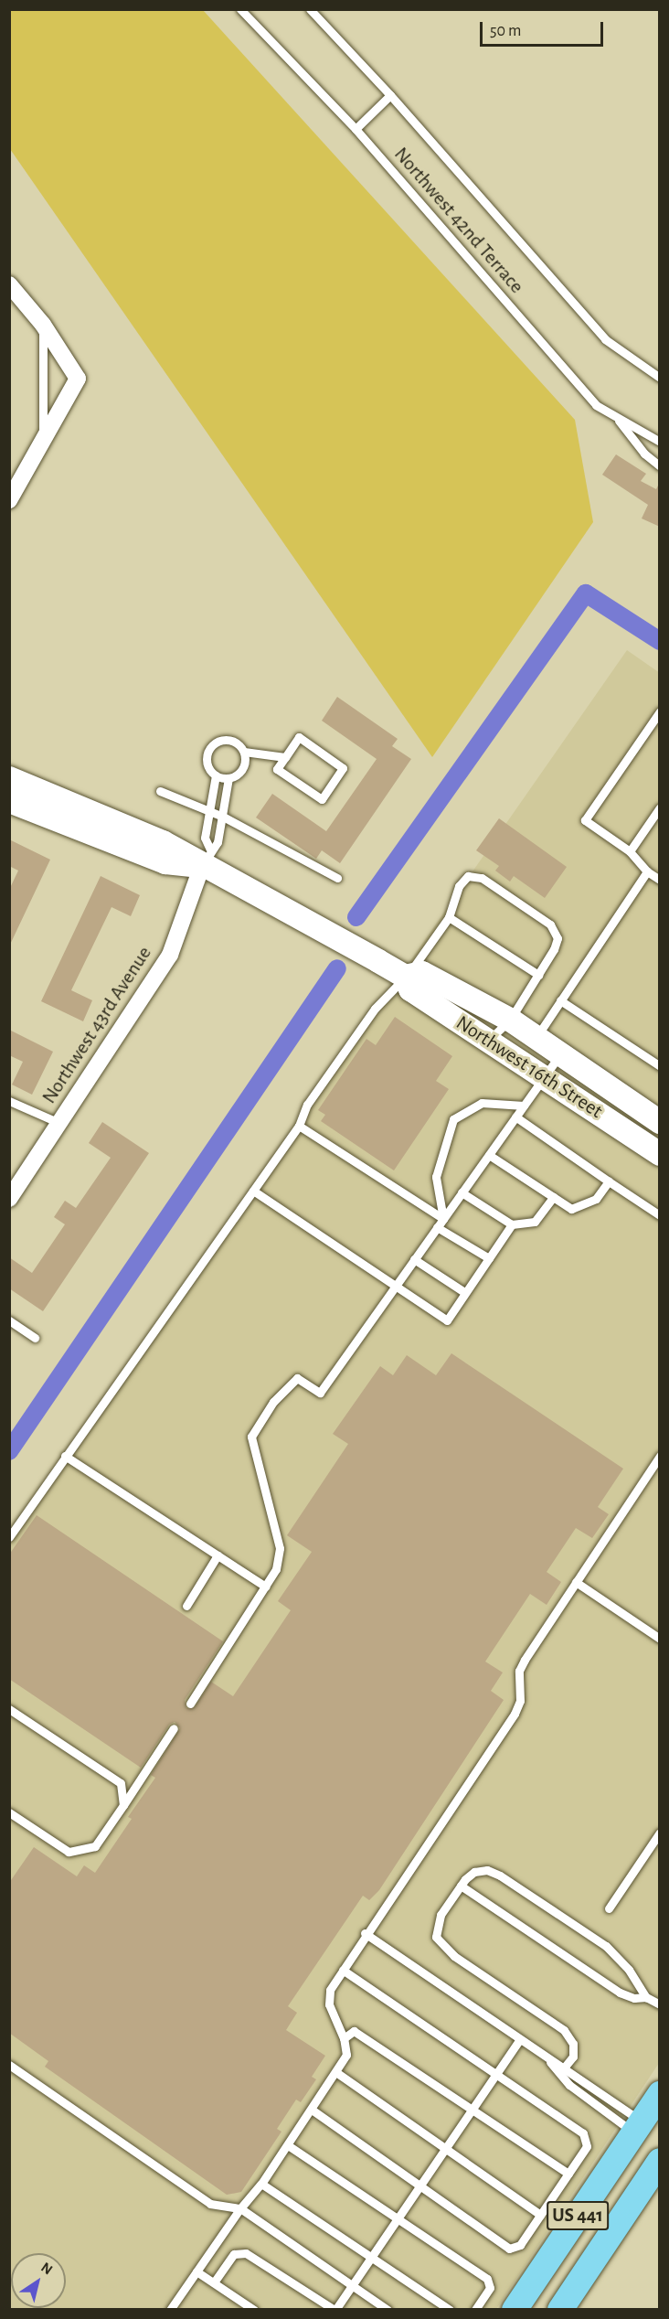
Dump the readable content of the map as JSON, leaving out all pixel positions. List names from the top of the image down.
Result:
{
  "streets": {
    "main road": ["US 441"],
    "street": ["Northwest 43rd Avenue", "Northwest 16th Street"],
    "lane": ["Northwest 42nd Terrace"]
  },
  "crossings": [
    ["Northwest 43rd Avenue", "Northwest 16th Street"]
  ],
  "scale_bar": "50 m",
  "north": "top right"
}
